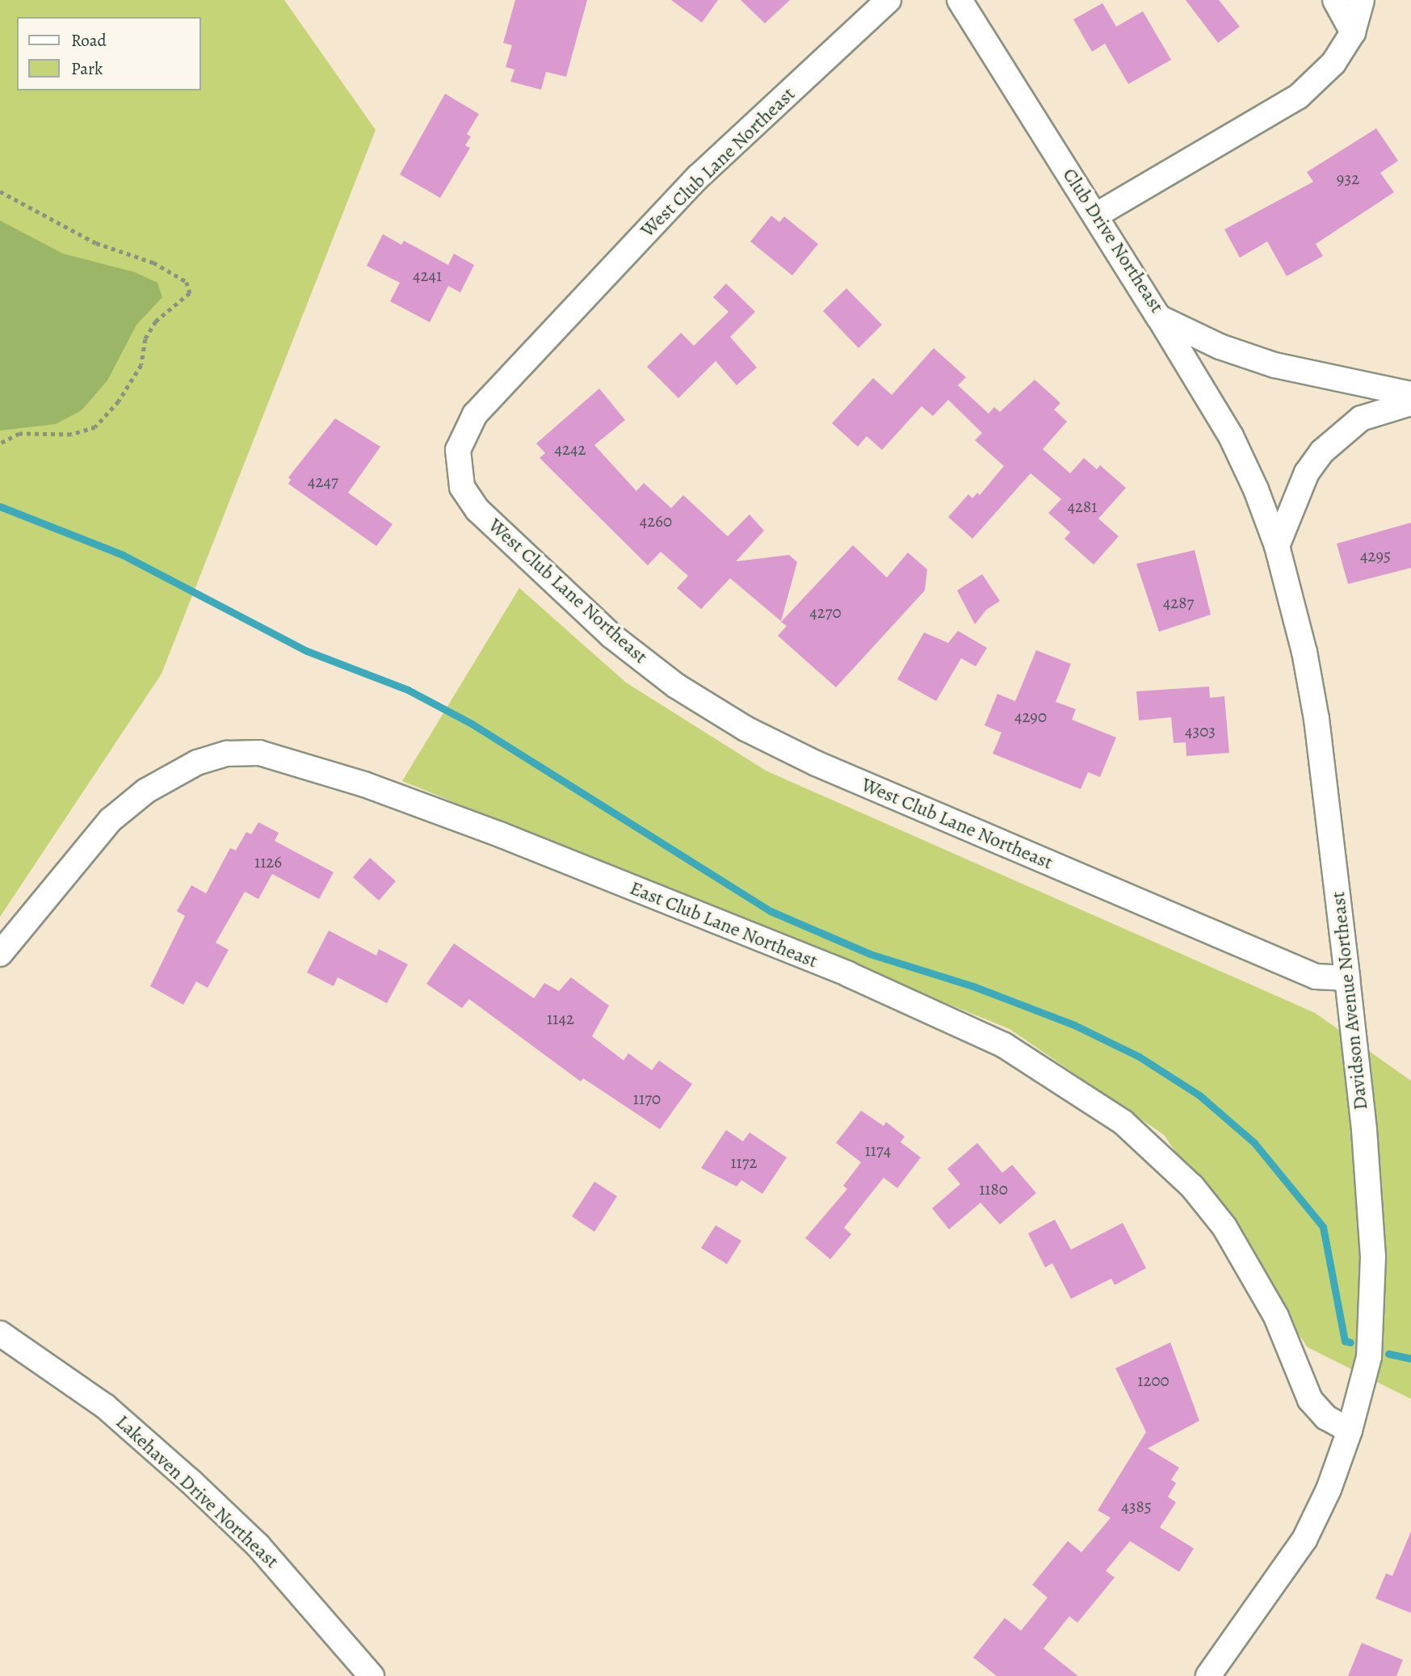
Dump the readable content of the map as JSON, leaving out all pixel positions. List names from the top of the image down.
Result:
{
  "streets": {
    "street": [
      "West Club Lane Northeast",
      "Club Drive Northeast",
      "East Club Lane Northeast",
      "Davidson Avenue Northeast",
      "Lakehaven Drive Northeast"
    ]
  },
  "crossings": [
    ["West Club Lane Northeast", "Davidson Avenue Northeast"],
    ["Club Drive Northeast", "Davidson Avenue Northeast"],
    ["East Club Lane Northeast", "Davidson Avenue Northeast"]
  ],
  "house_numbers": [
    "932",
    "4241",
    "4242",
    "4247",
    "4281",
    "4260",
    "4295",
    "4287",
    "4270",
    "4290",
    "4303",
    "1126",
    "1142",
    "1170",
    "1174",
    "1172",
    "1180",
    "1200",
    "4385"
  ],
  "legend": ["Road", "Park"]
}
